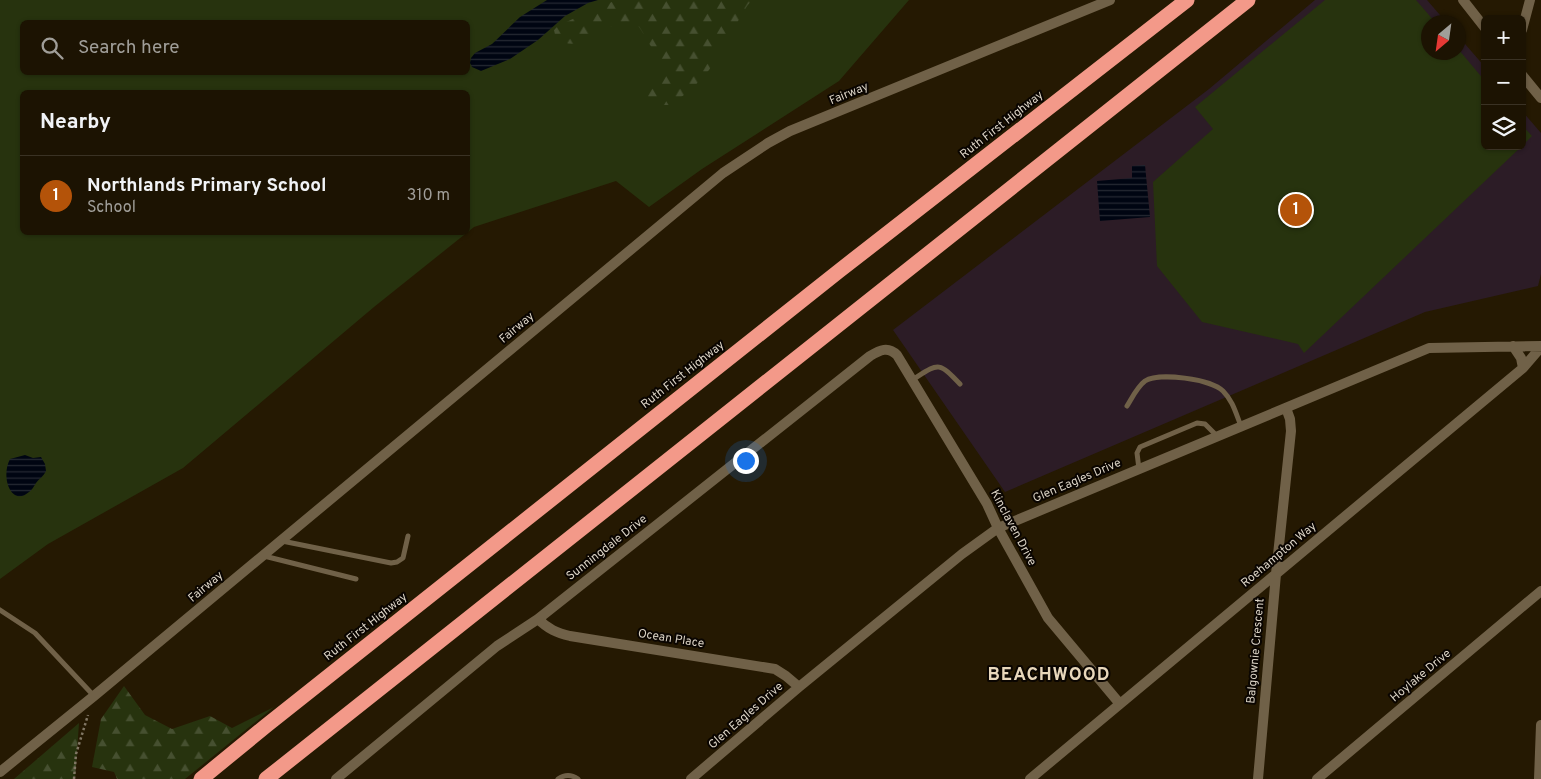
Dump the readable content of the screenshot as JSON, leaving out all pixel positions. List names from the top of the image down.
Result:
{
  "streets": {
    "highway": ["Ruth First Highway"],
    "street": [
      "Fairway",
      "Glen Eagles Drive",
      "Kinclaven Drive",
      "Sunningdale Drive",
      "Roehampton Way",
      "Ocean Place",
      "Balgownie Crescent",
      "Hoylake Drive"
    ]
  },
  "crossings": [
    ["Glen Eagles Drive", "Kinclaven Drive"],
    ["Glen Eagles Drive", "Roehampton Way"],
    ["Glen Eagles Drive", "Ocean Place"],
    ["Glen Eagles Drive", "Balgownie Crescent"],
    ["Kinclaven Drive", "Sunningdale Drive"],
    ["Kinclaven Drive", "Roehampton Way"],
    ["Sunningdale Drive", "Ocean Place"],
    ["Roehampton Way", "Balgownie Crescent"]
  ],
  "districts": ["BEACHWOOD"],
  "north": "bottom left",
  "page": {
    "map_buttons": ["+", "−"],
    "search": "Search here",
    "heading": "Nearby",
    "list": [
      {
        "mark": "1",
        "name": "Northlands Primary School",
        "note": "School",
        "value": "310 m"
      }
    ],
    "pins": "1"
  }
}
